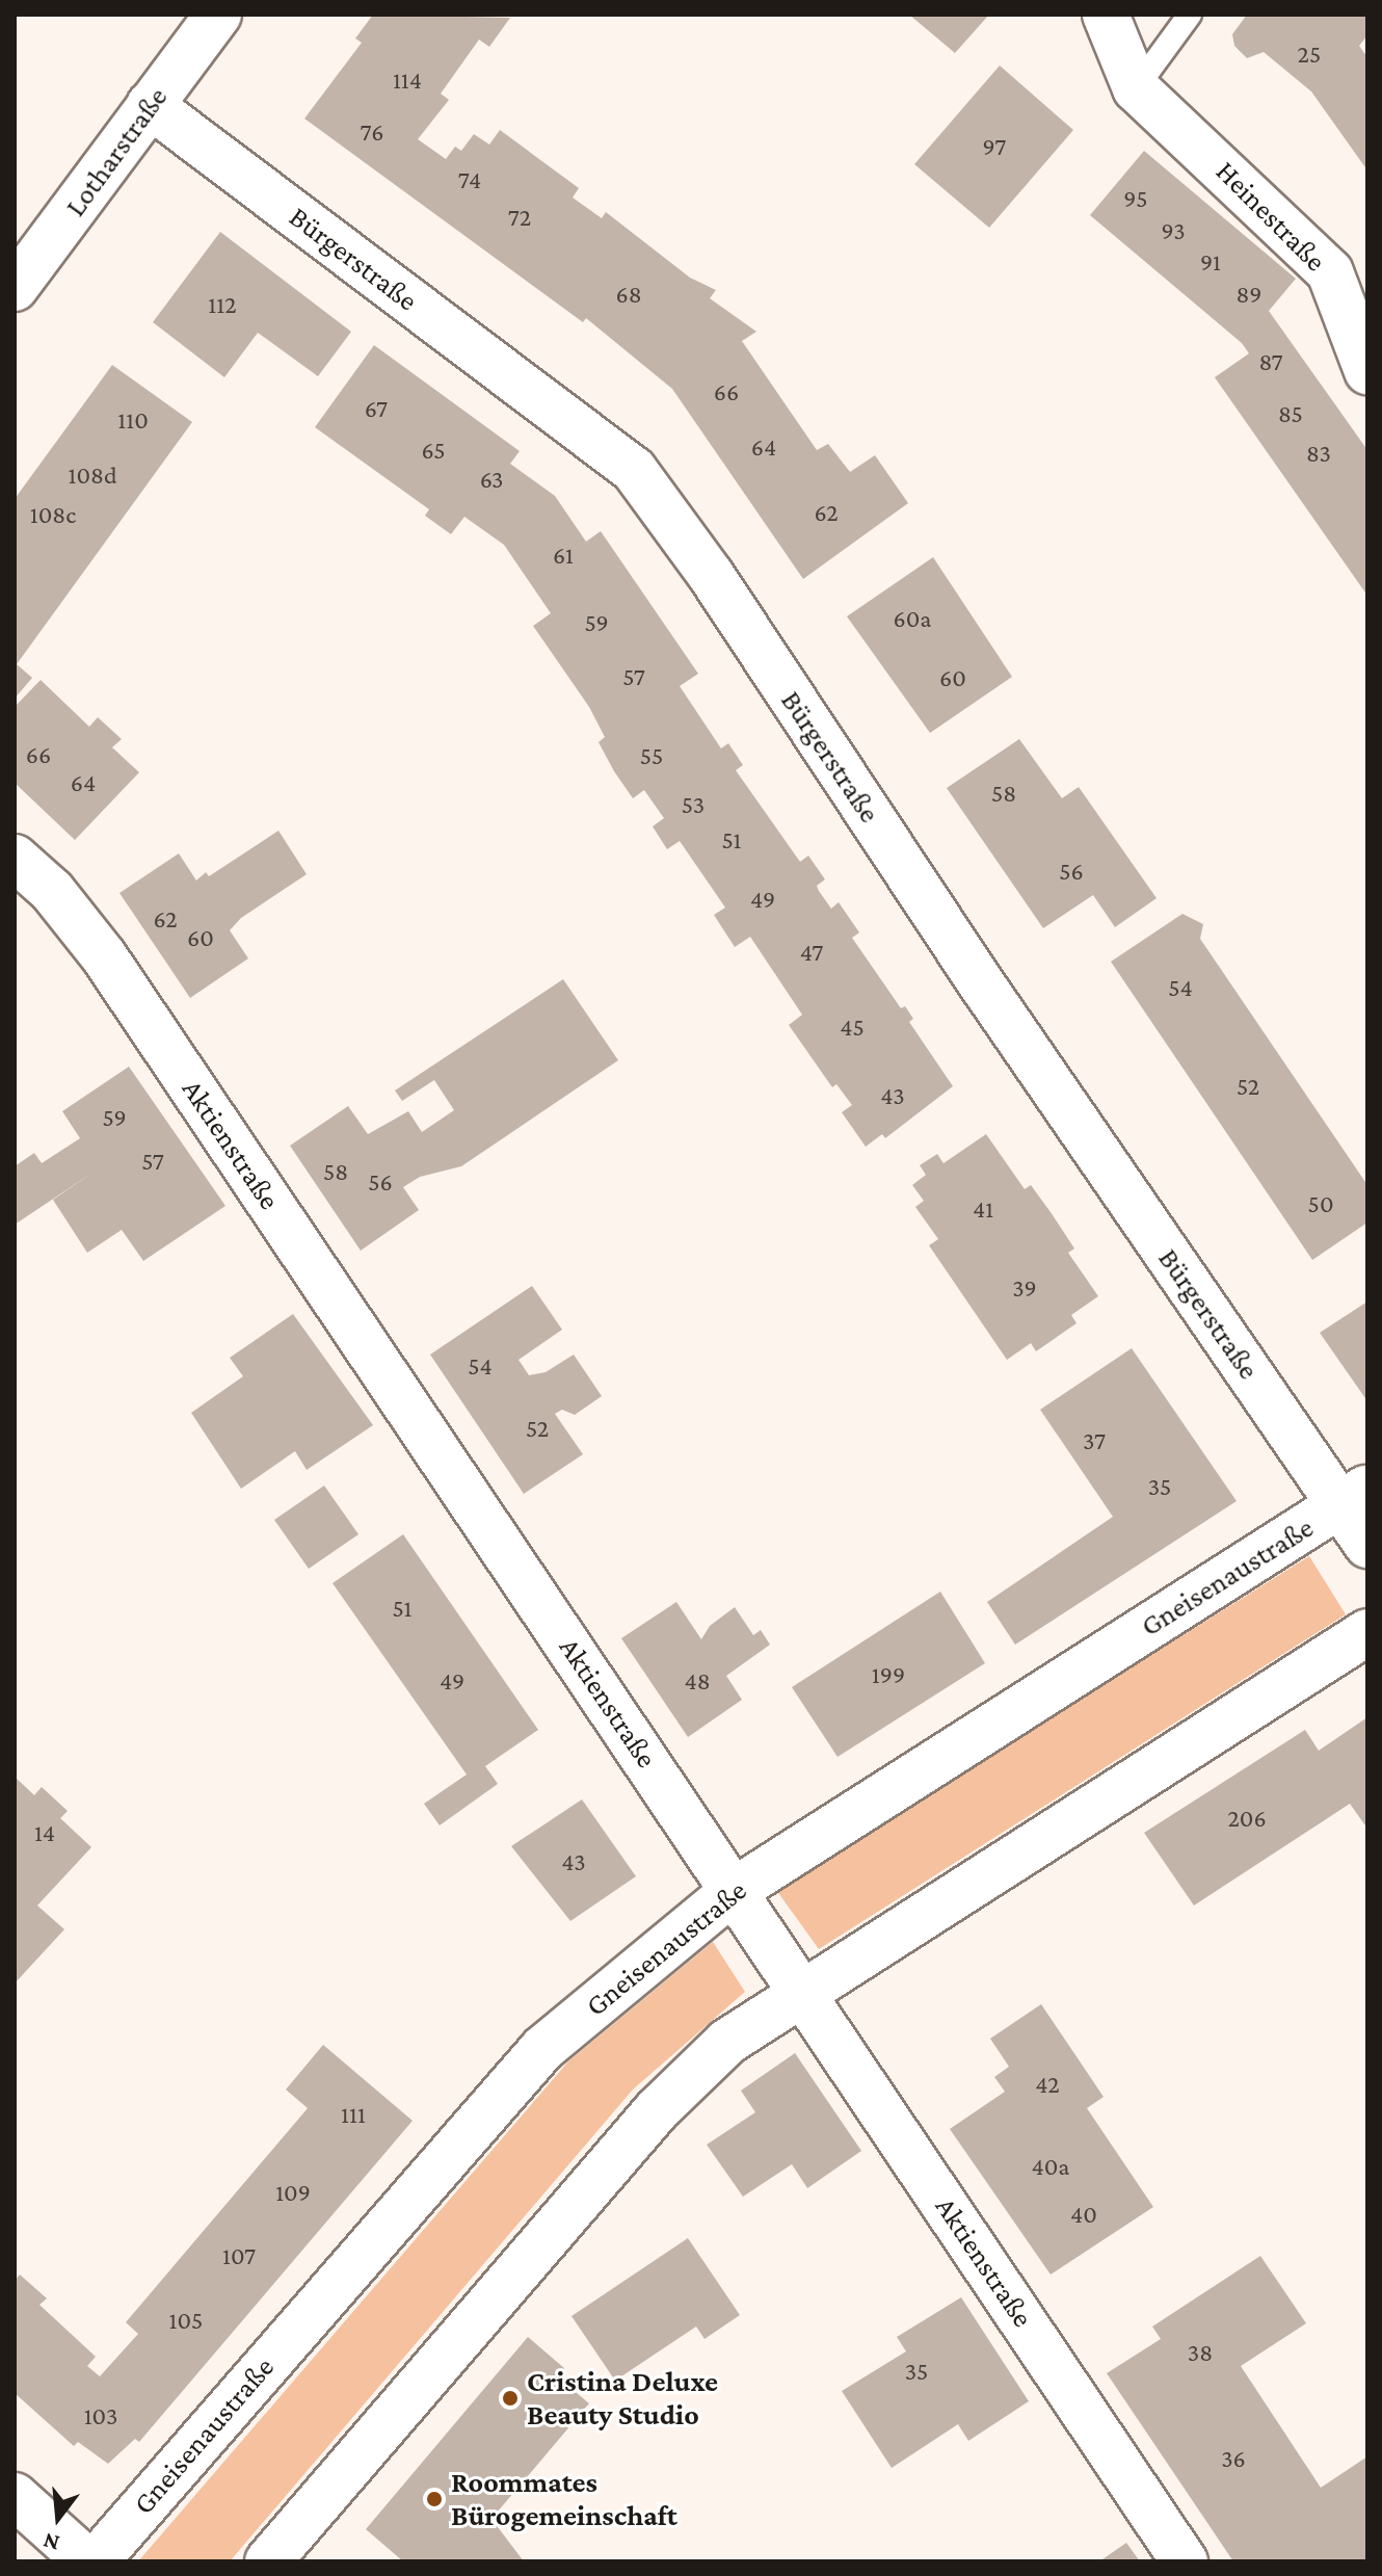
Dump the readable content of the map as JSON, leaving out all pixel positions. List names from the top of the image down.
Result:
{
  "streets": {
    "street": [
      "Lotharstraße",
      "Heinestraße",
      "Bürgerstraße",
      "Aktienstraße",
      "Gneisenaustraße"
    ]
  },
  "crossings": [
    ["Lotharstraße", "Bürgerstraße"],
    ["Bürgerstraße", "Gneisenaustraße"],
    ["Aktienstraße", "Gneisenaustraße"]
  ],
  "places": ["Cristina Deluxe Beauty Studio", "Roommates Bürogemeinschaft"],
  "house_numbers": [
    "25",
    "114",
    "76",
    "97",
    "74",
    "95",
    "72",
    "93",
    "91",
    "68",
    "89",
    "112",
    "87",
    "66",
    "67",
    "85",
    "110",
    "64",
    "65",
    "83",
    "108d",
    "63",
    "62",
    "108c",
    "61",
    "60a",
    "59",
    "57",
    "60",
    "66",
    "55",
    "64",
    "58",
    "53",
    "51",
    "56",
    "49",
    "62",
    "60",
    "47",
    "54",
    "45",
    "52",
    "43",
    "59",
    "57",
    "58",
    "56",
    "50",
    "41",
    "39",
    "54",
    "52",
    "37",
    "35",
    "51",
    "199",
    "49",
    "48",
    "206",
    "14",
    "43",
    "42",
    "111",
    "40a",
    "109",
    "40",
    "107",
    "105",
    "38",
    "35",
    "103",
    "36"
  ],
  "north": "bottom"
}
